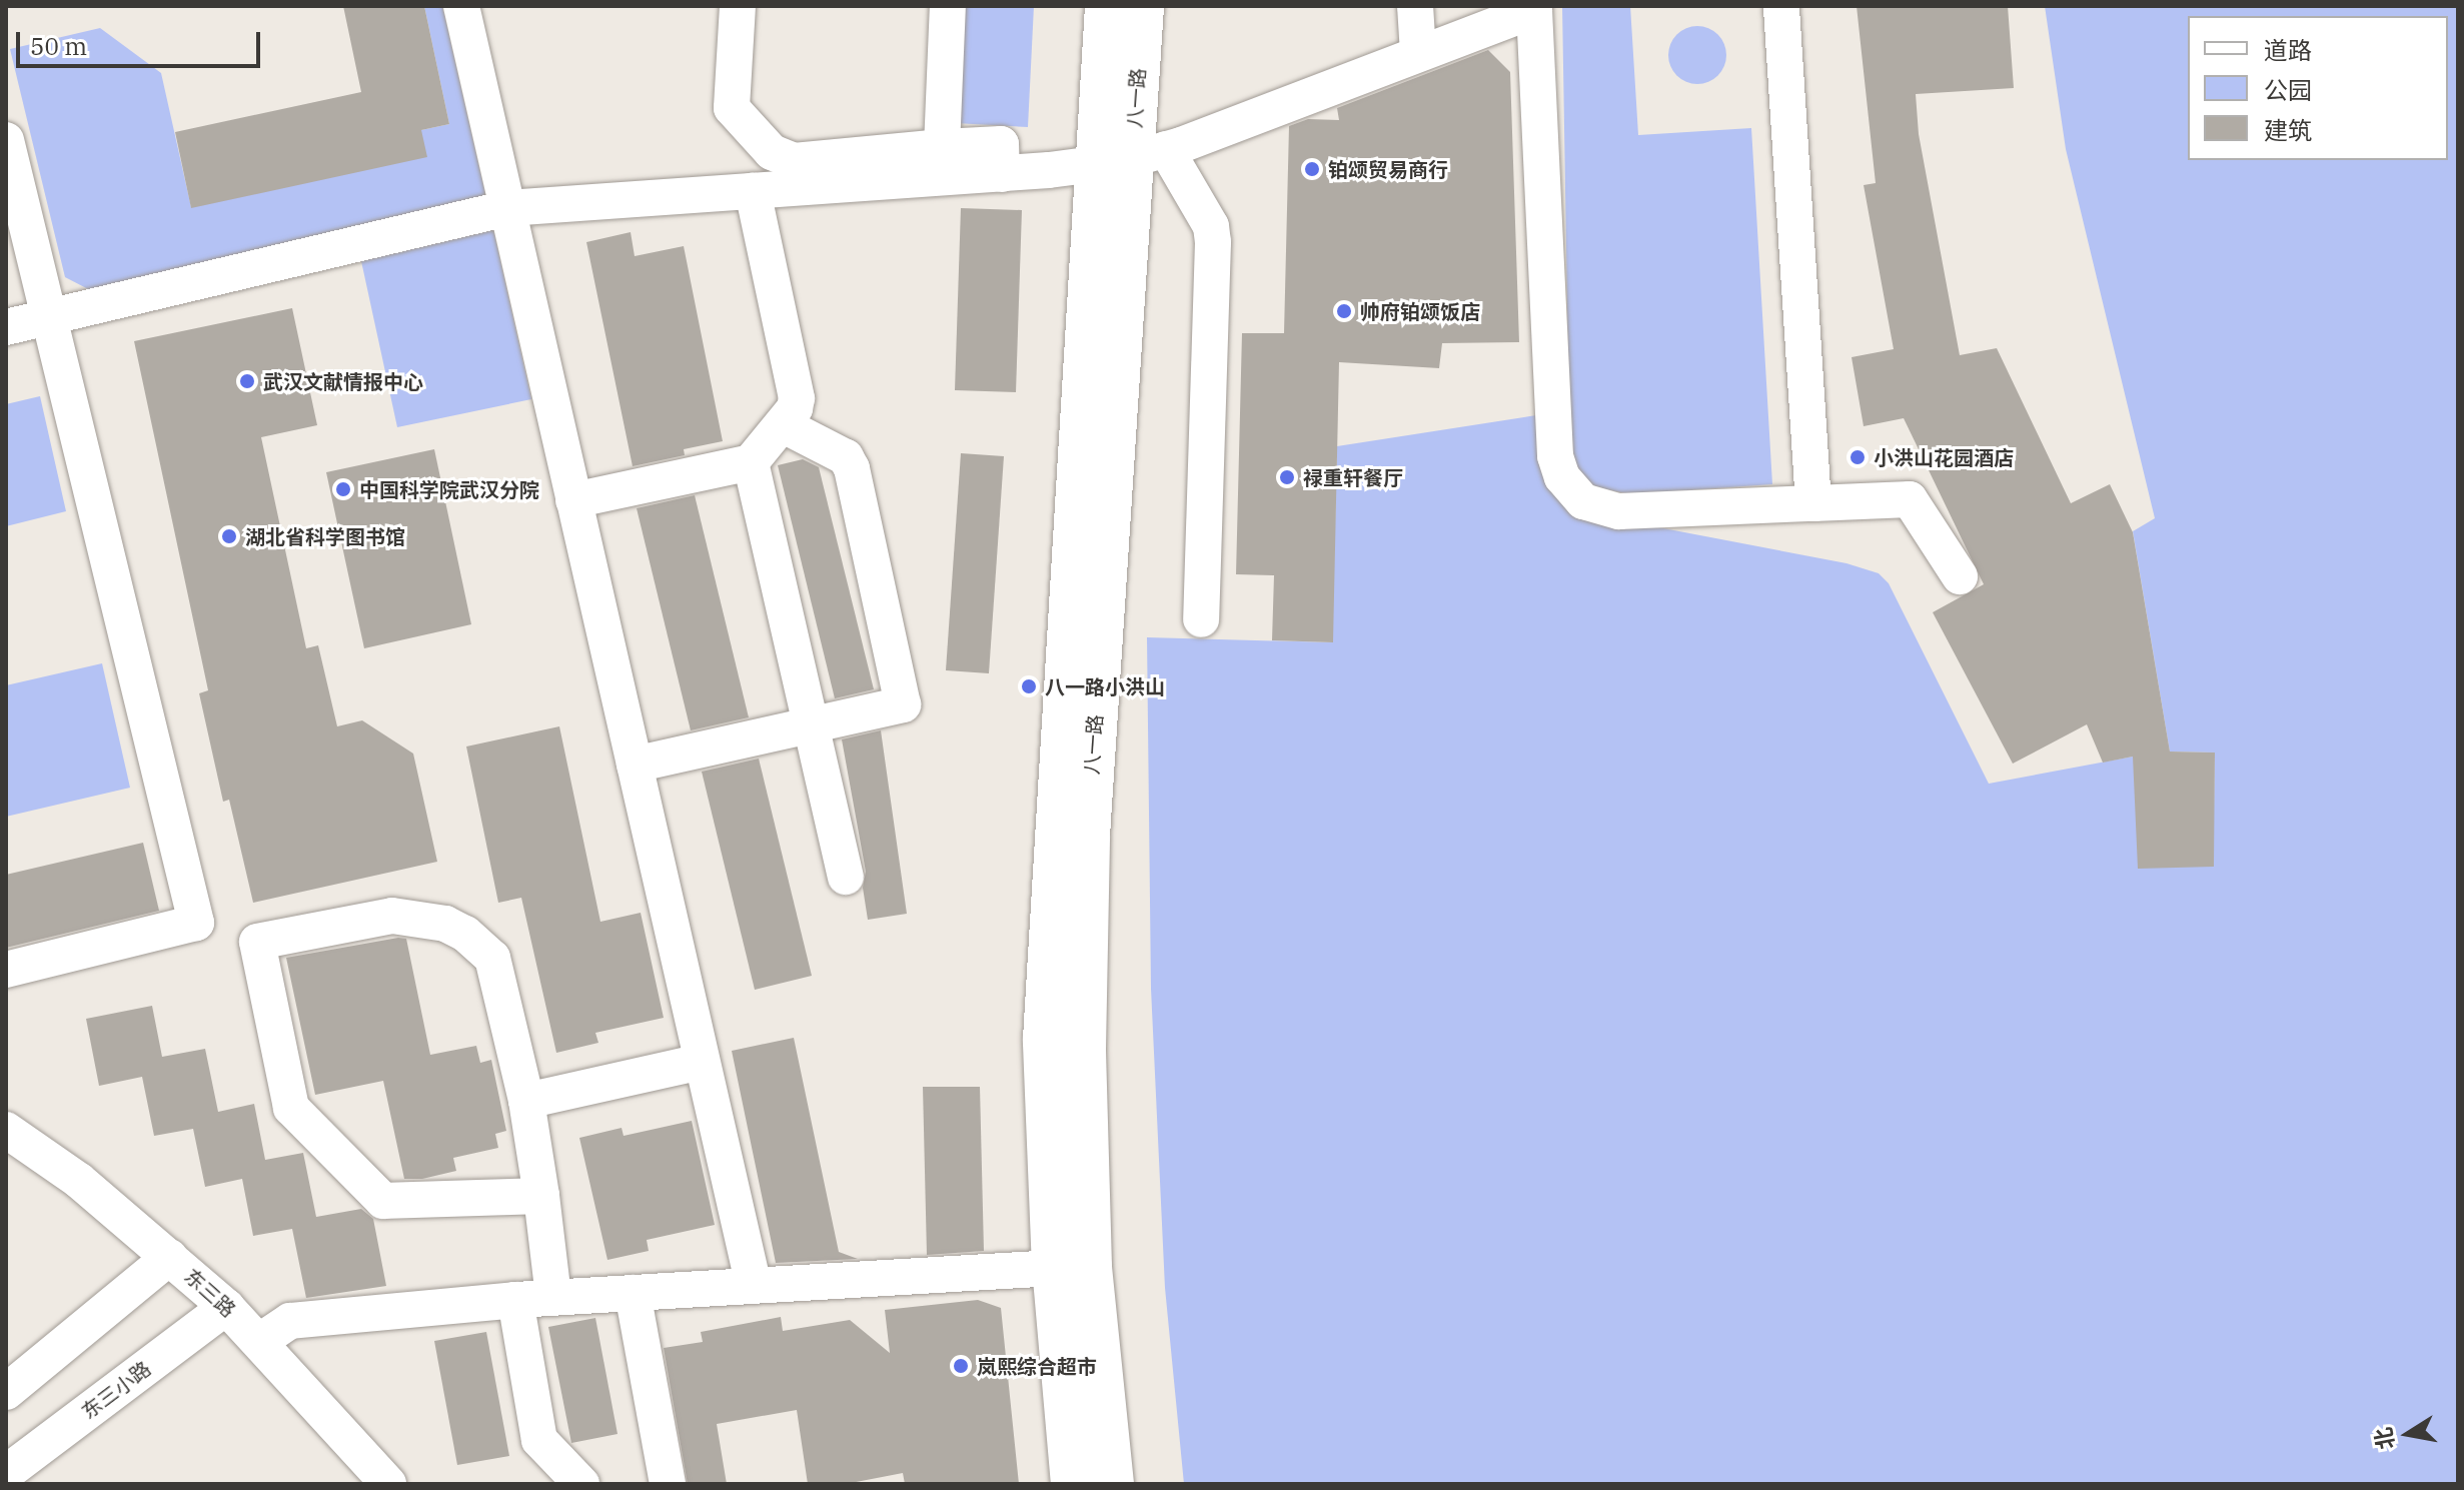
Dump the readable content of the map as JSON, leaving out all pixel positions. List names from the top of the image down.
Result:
{
  "streets": {
    "main road": ["八一路"],
    "street": ["东三路", "东三小路"]
  },
  "crossings": [
    ["东三路", "东三小路"]
  ],
  "places": [
    "铂颂贸易商行",
    "帅府铂颂饭店",
    "武汉文献情报中心",
    "小洪山花园酒店",
    "禄重轩餐厅",
    "中国科学院武汉分院",
    "湖北省科学图书馆",
    "八一路小洪山",
    "岚熙综合超市"
  ],
  "legend": ["道路", "公园", "建筑"],
  "scale_bar": "50 m",
  "north": "left"
}
